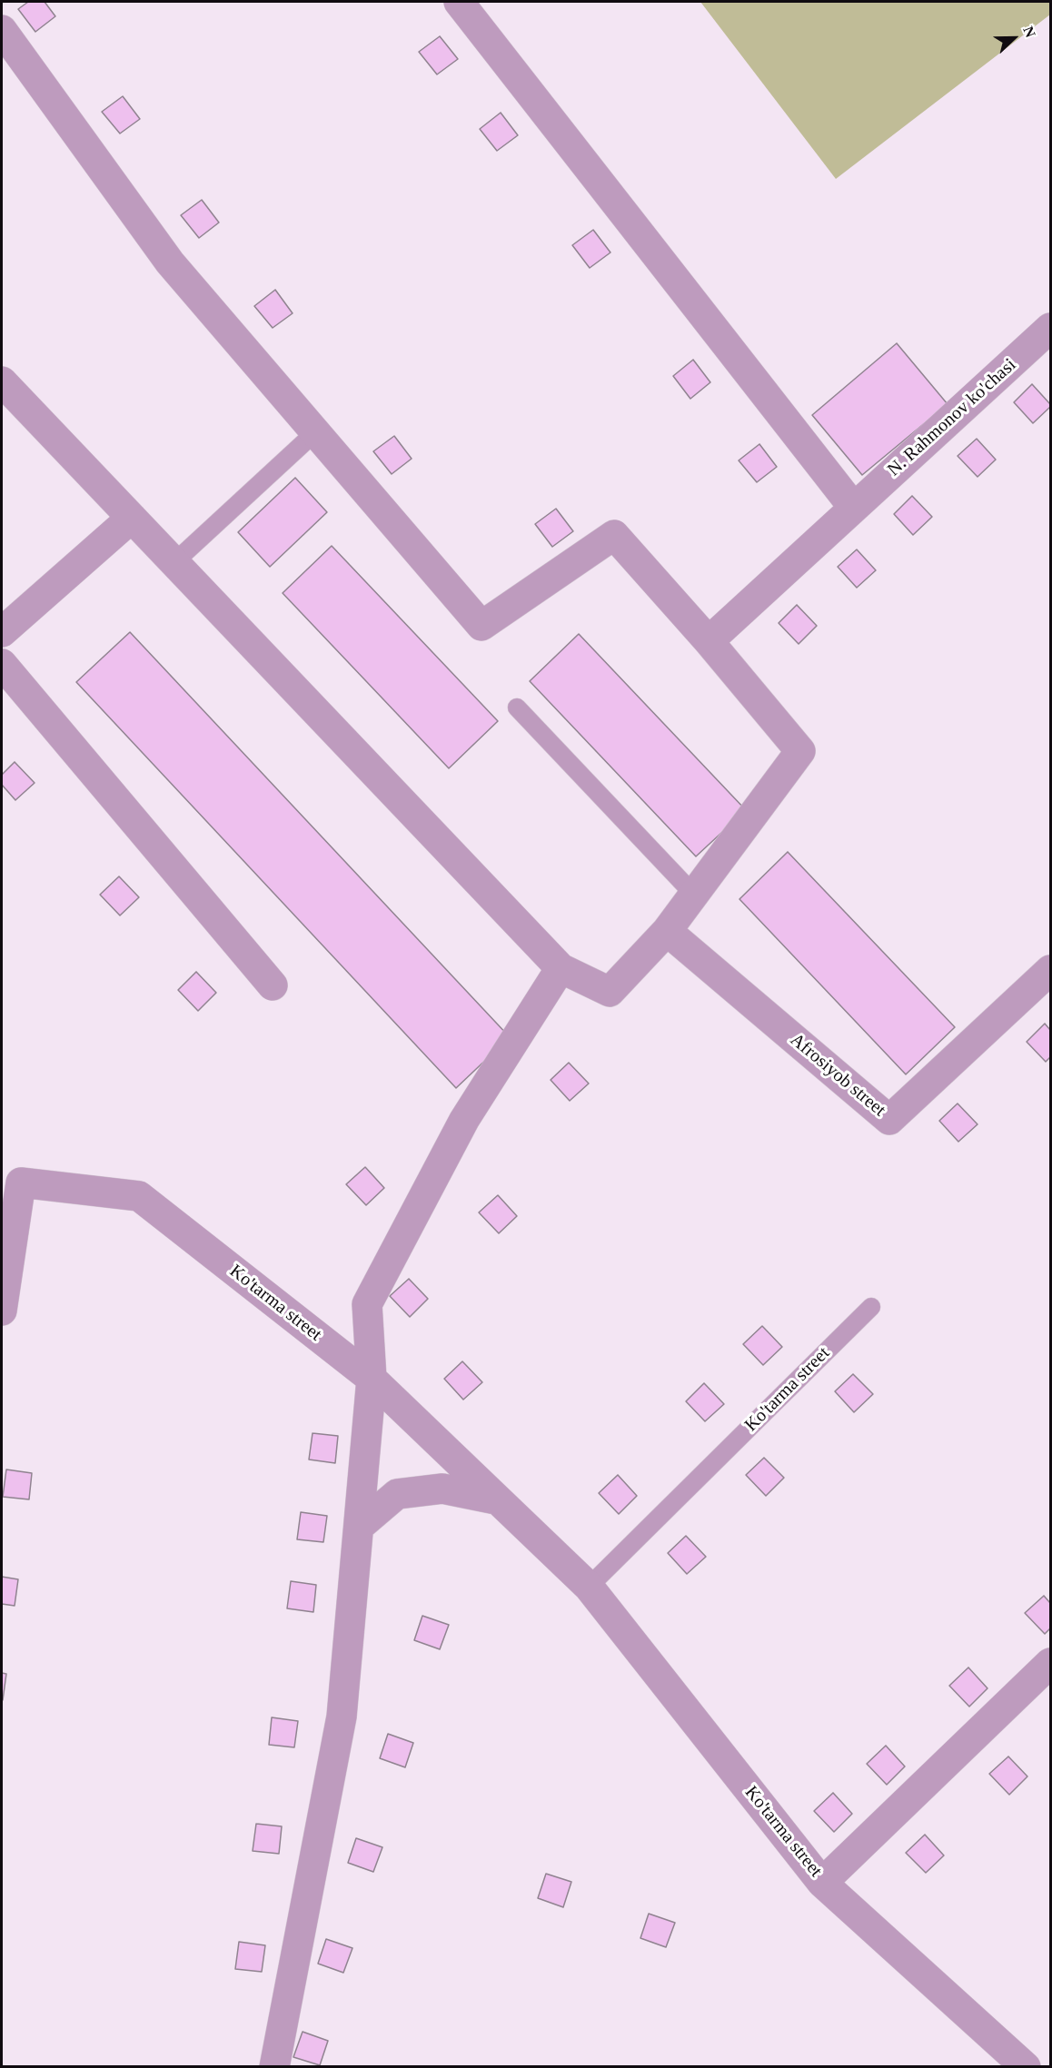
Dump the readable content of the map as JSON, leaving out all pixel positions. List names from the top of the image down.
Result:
{
  "streets": {
    "street": ["N. Rahmonov ko'chasi", "Afrosiyob street", "Ko'tarma street"]
  },
  "north": "right"
}
